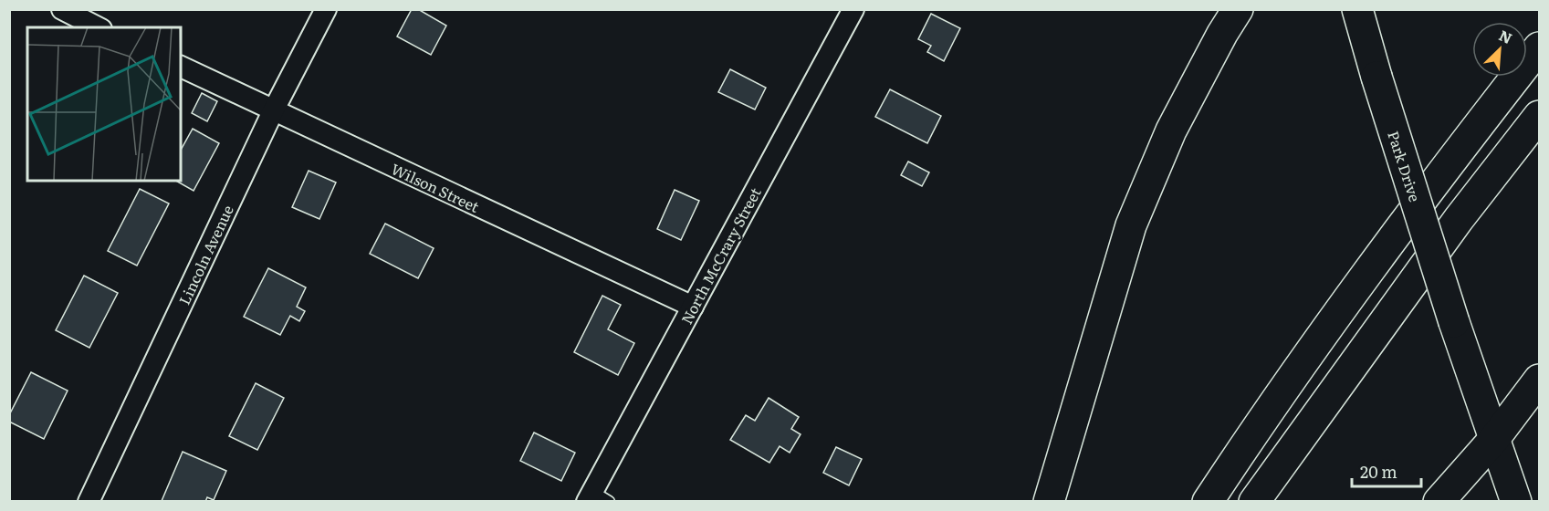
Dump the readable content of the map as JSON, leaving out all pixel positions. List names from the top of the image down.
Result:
{
  "streets": {
    "main road": ["Park Drive"],
    "street": ["Wilson Street", "Lincoln Avenue", "North McCrary Street"]
  },
  "crossings": [
    ["Wilson Street", "Lincoln Avenue"],
    ["Wilson Street", "North McCrary Street"]
  ],
  "scale_bar": "20 m",
  "north": "top right"
}
